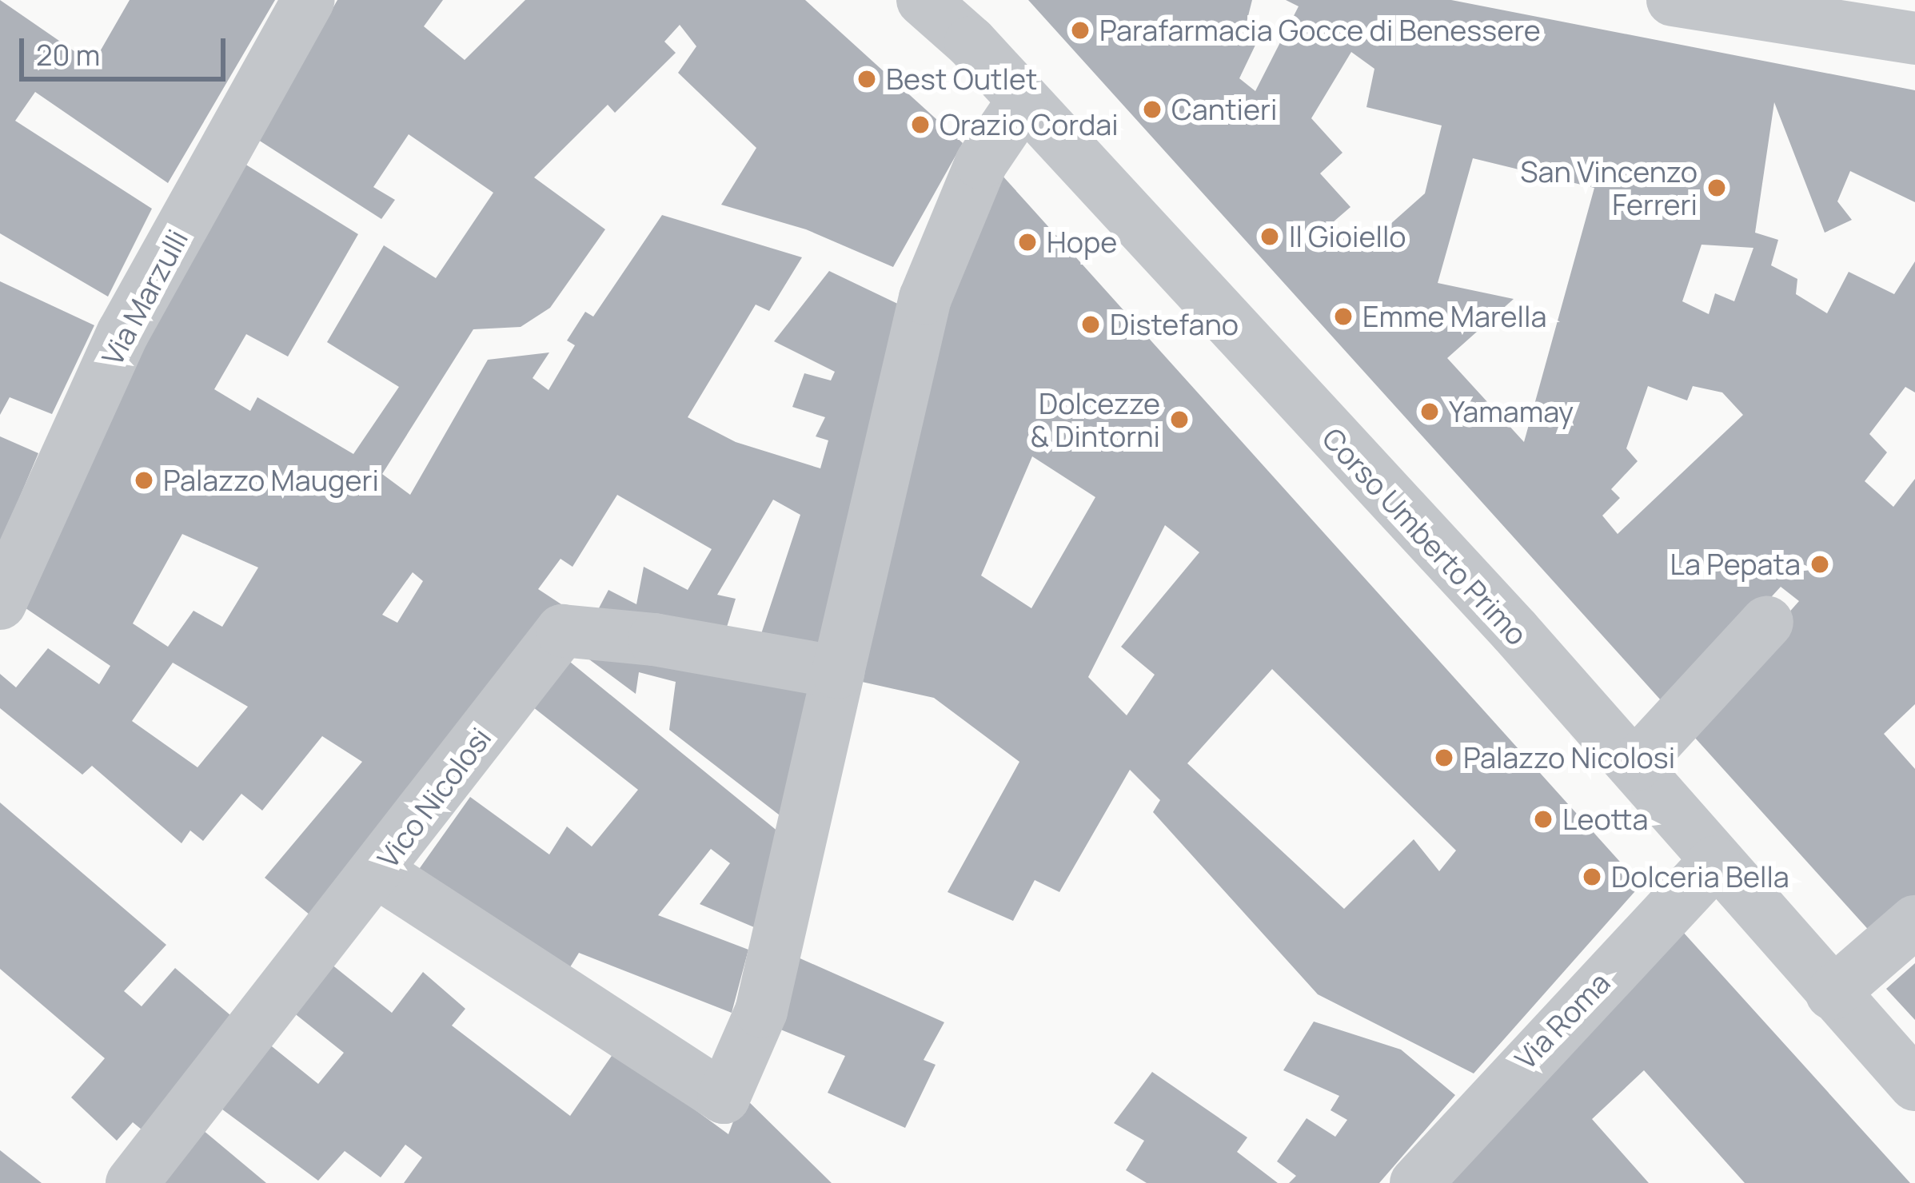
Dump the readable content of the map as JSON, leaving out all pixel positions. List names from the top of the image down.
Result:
{
  "streets": {
    "street": [
      "Via Marzulli",
      "Corso Umberto Primo",
      "Vico Nicolosi",
      "Via Roma"
    ]
  },
  "crossings": [
    ["Corso Umberto Primo", "Via Roma"]
  ],
  "places": [
    "Parafarmacia Gocce di Benessere",
    "Best Outlet",
    "Cantieri",
    "Orazio Cordai",
    "San Vincenzo Ferreri",
    "Il Gioiello",
    "Hope",
    "Emme Marella",
    "Distefano",
    "Yamamay",
    "Dolcezze & Dintorni",
    "Palazzo Maugeri",
    "La Pepata",
    "Palazzo Nicolosi",
    "Leotta",
    "Dolceria Bella"
  ],
  "scale_bar": "20 m"
}
